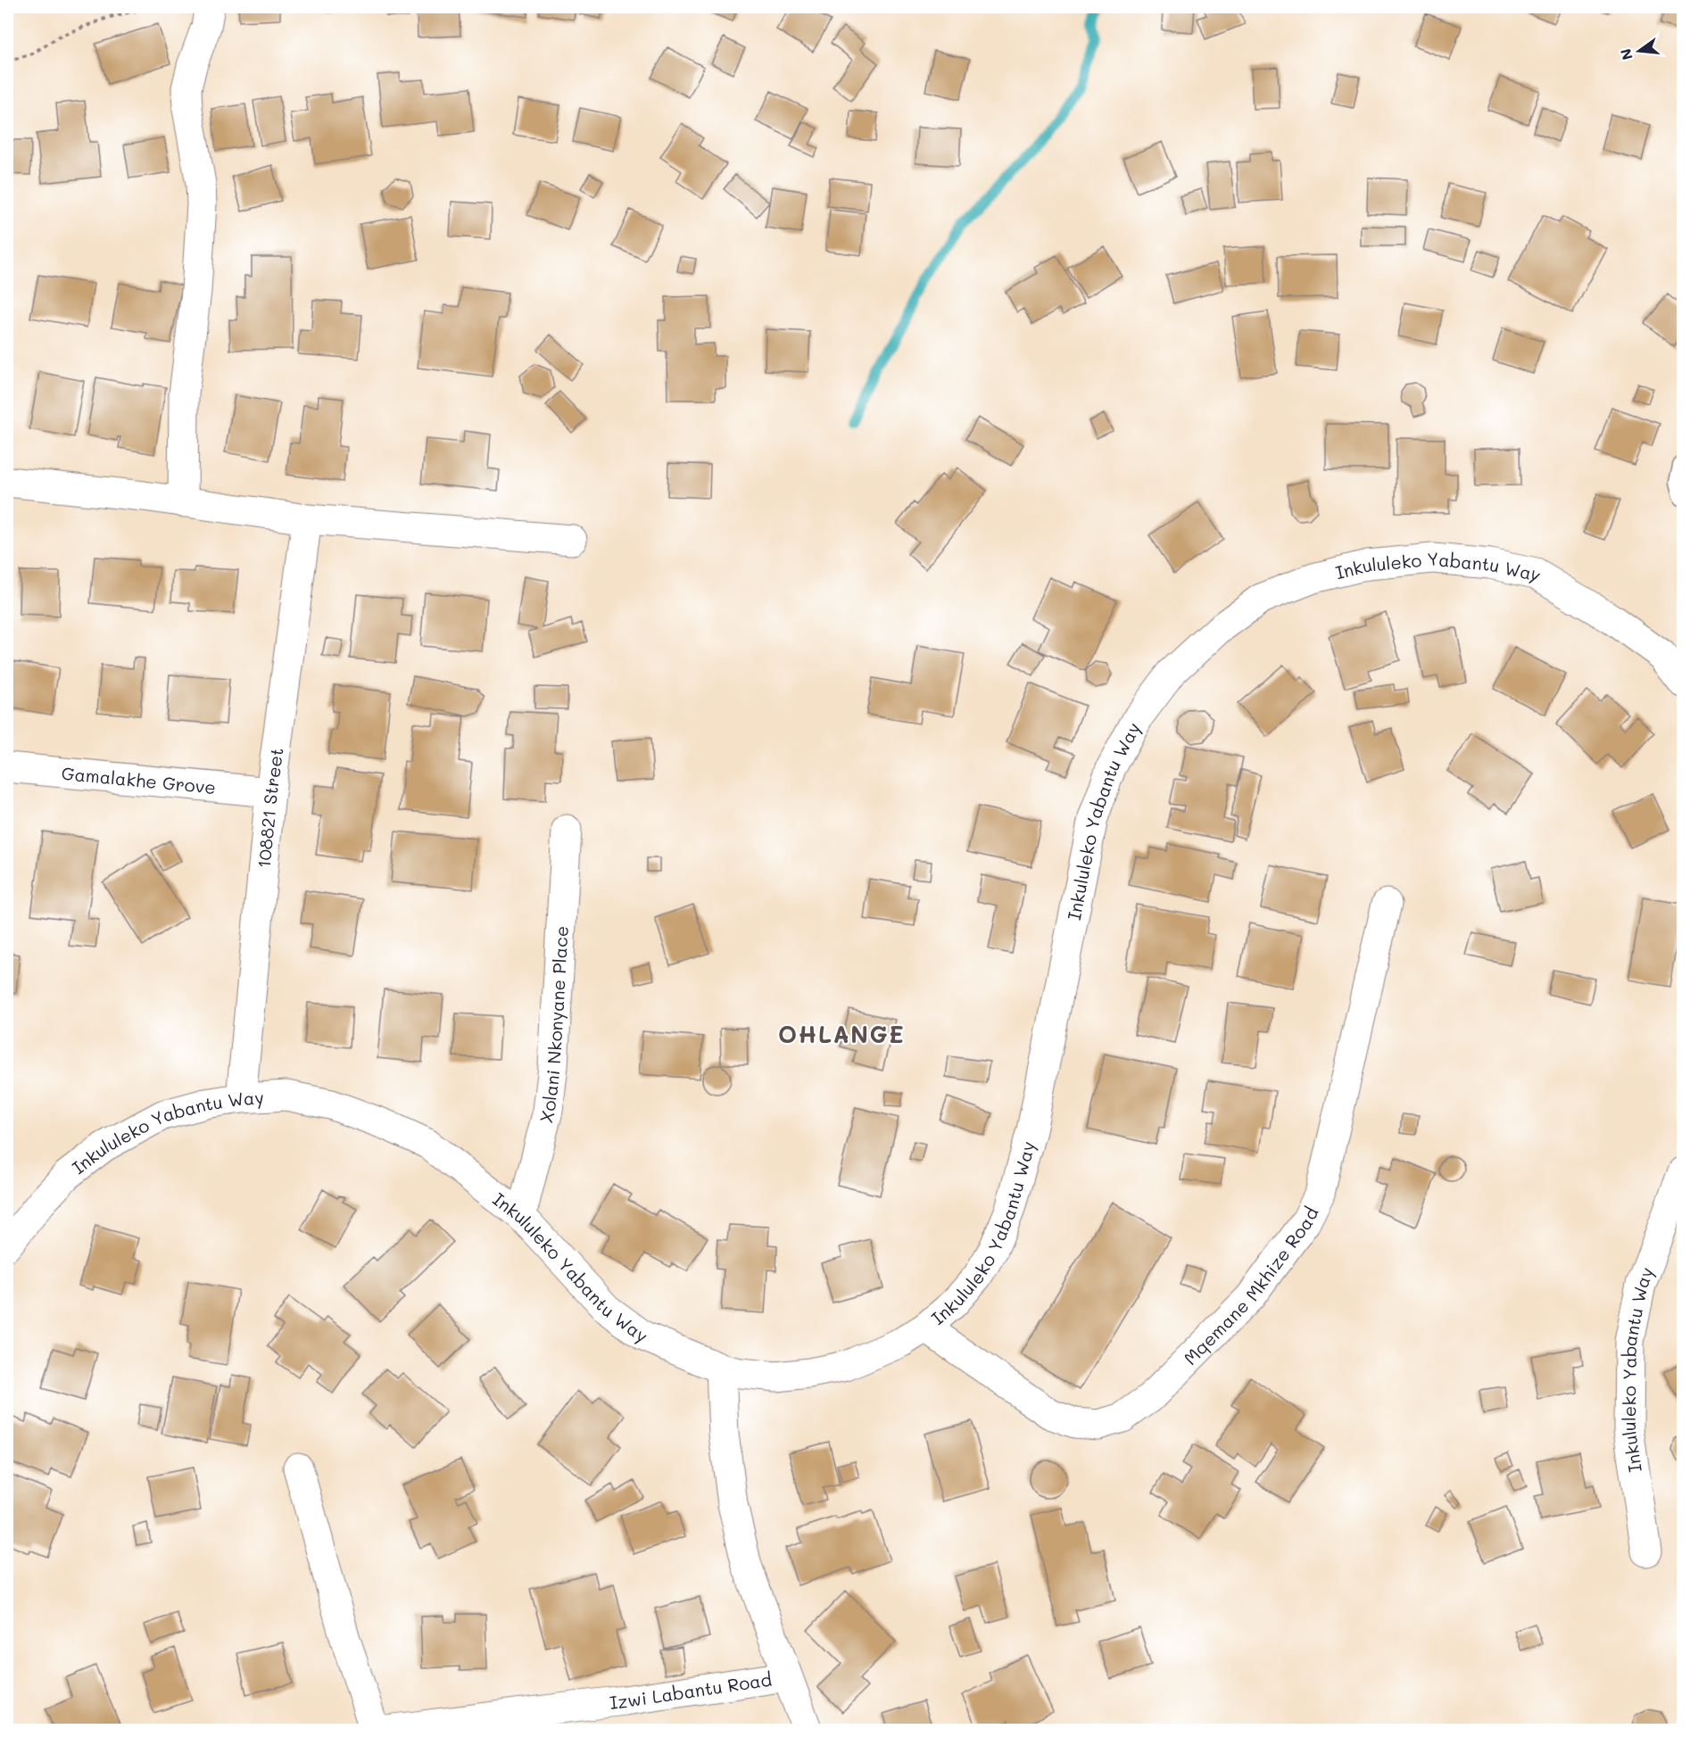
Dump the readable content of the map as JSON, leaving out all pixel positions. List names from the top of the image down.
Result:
{
  "streets": {
    "street": [
      "Inkululeko Yabantu Way",
      "Gamalakhe Grove",
      "108821 Street",
      "Xolani Nkonyane Place",
      "Mqemane Mkhize Road",
      "Izwi Labantu Road"
    ]
  },
  "crossings": [
    ["Inkululeko Yabantu Way", "108821 Street"],
    ["Inkululeko Yabantu Way", "Xolani Nkonyane Place"],
    ["Inkululeko Yabantu Way", "Mqemane Mkhize Road"],
    ["Inkululeko Yabantu Way", "Izwi Labantu Road"],
    ["Gamalakhe Grove", "108821 Street"]
  ],
  "districts": ["OHLANGE"],
  "north": "left"
}
